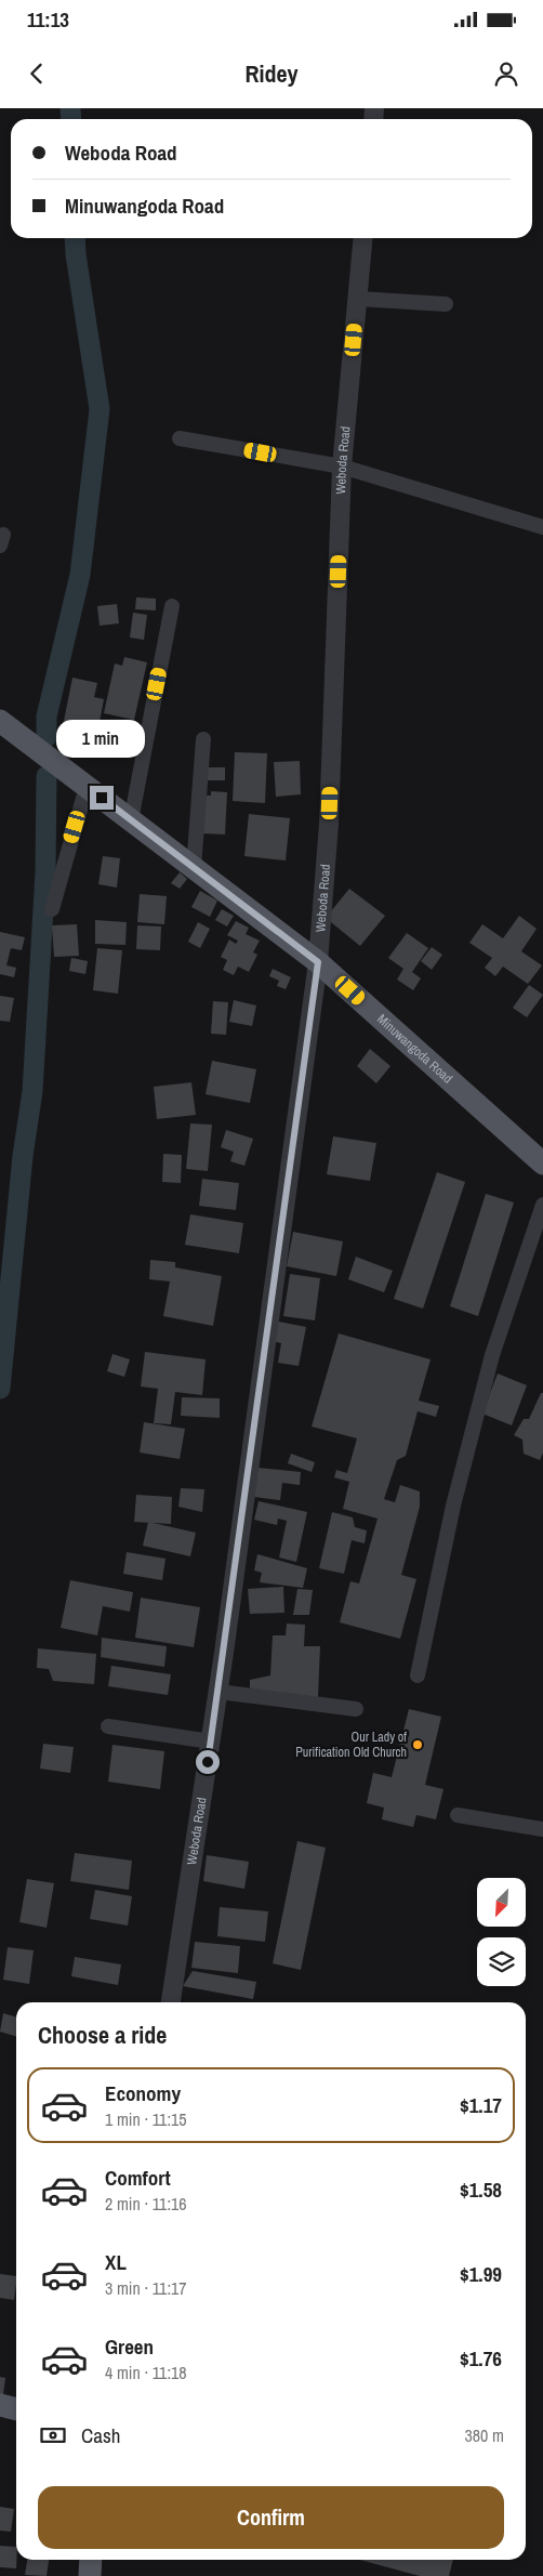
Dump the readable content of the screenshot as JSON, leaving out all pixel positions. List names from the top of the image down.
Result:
{
  "streets": {
    "main road": ["Minuwangoda Road"],
    "street": ["Weboda Road"]
  },
  "crossings": [
    ["Weboda Road", "Minuwangoda Road"]
  ],
  "places": ["Our Lady of Purification Old Church"],
  "north": "bottom left",
  "page": {
    "status": "11:13",
    "header": "Ridey",
    "banner": ["Weboda Road", "Minuwangoda Road"],
    "bubble": "1 min",
    "heading": "Choose a ride",
    "list": [
      {
        "name": "Economy",
        "note": "1 min · 11:15",
        "value": "$1.17"
      },
      {
        "name": "Comfort",
        "note": "2 min · 11:16",
        "value": "$1.58"
      },
      {
        "name": "XL",
        "note": "3 min · 11:17",
        "value": "$1.99"
      },
      {
        "name": "Green",
        "note": "4 min · 11:18",
        "value": "$1.76"
      }
    ],
    "pay": ["Cash", "380 m"],
    "buttons": "Confirm"
  }
}
